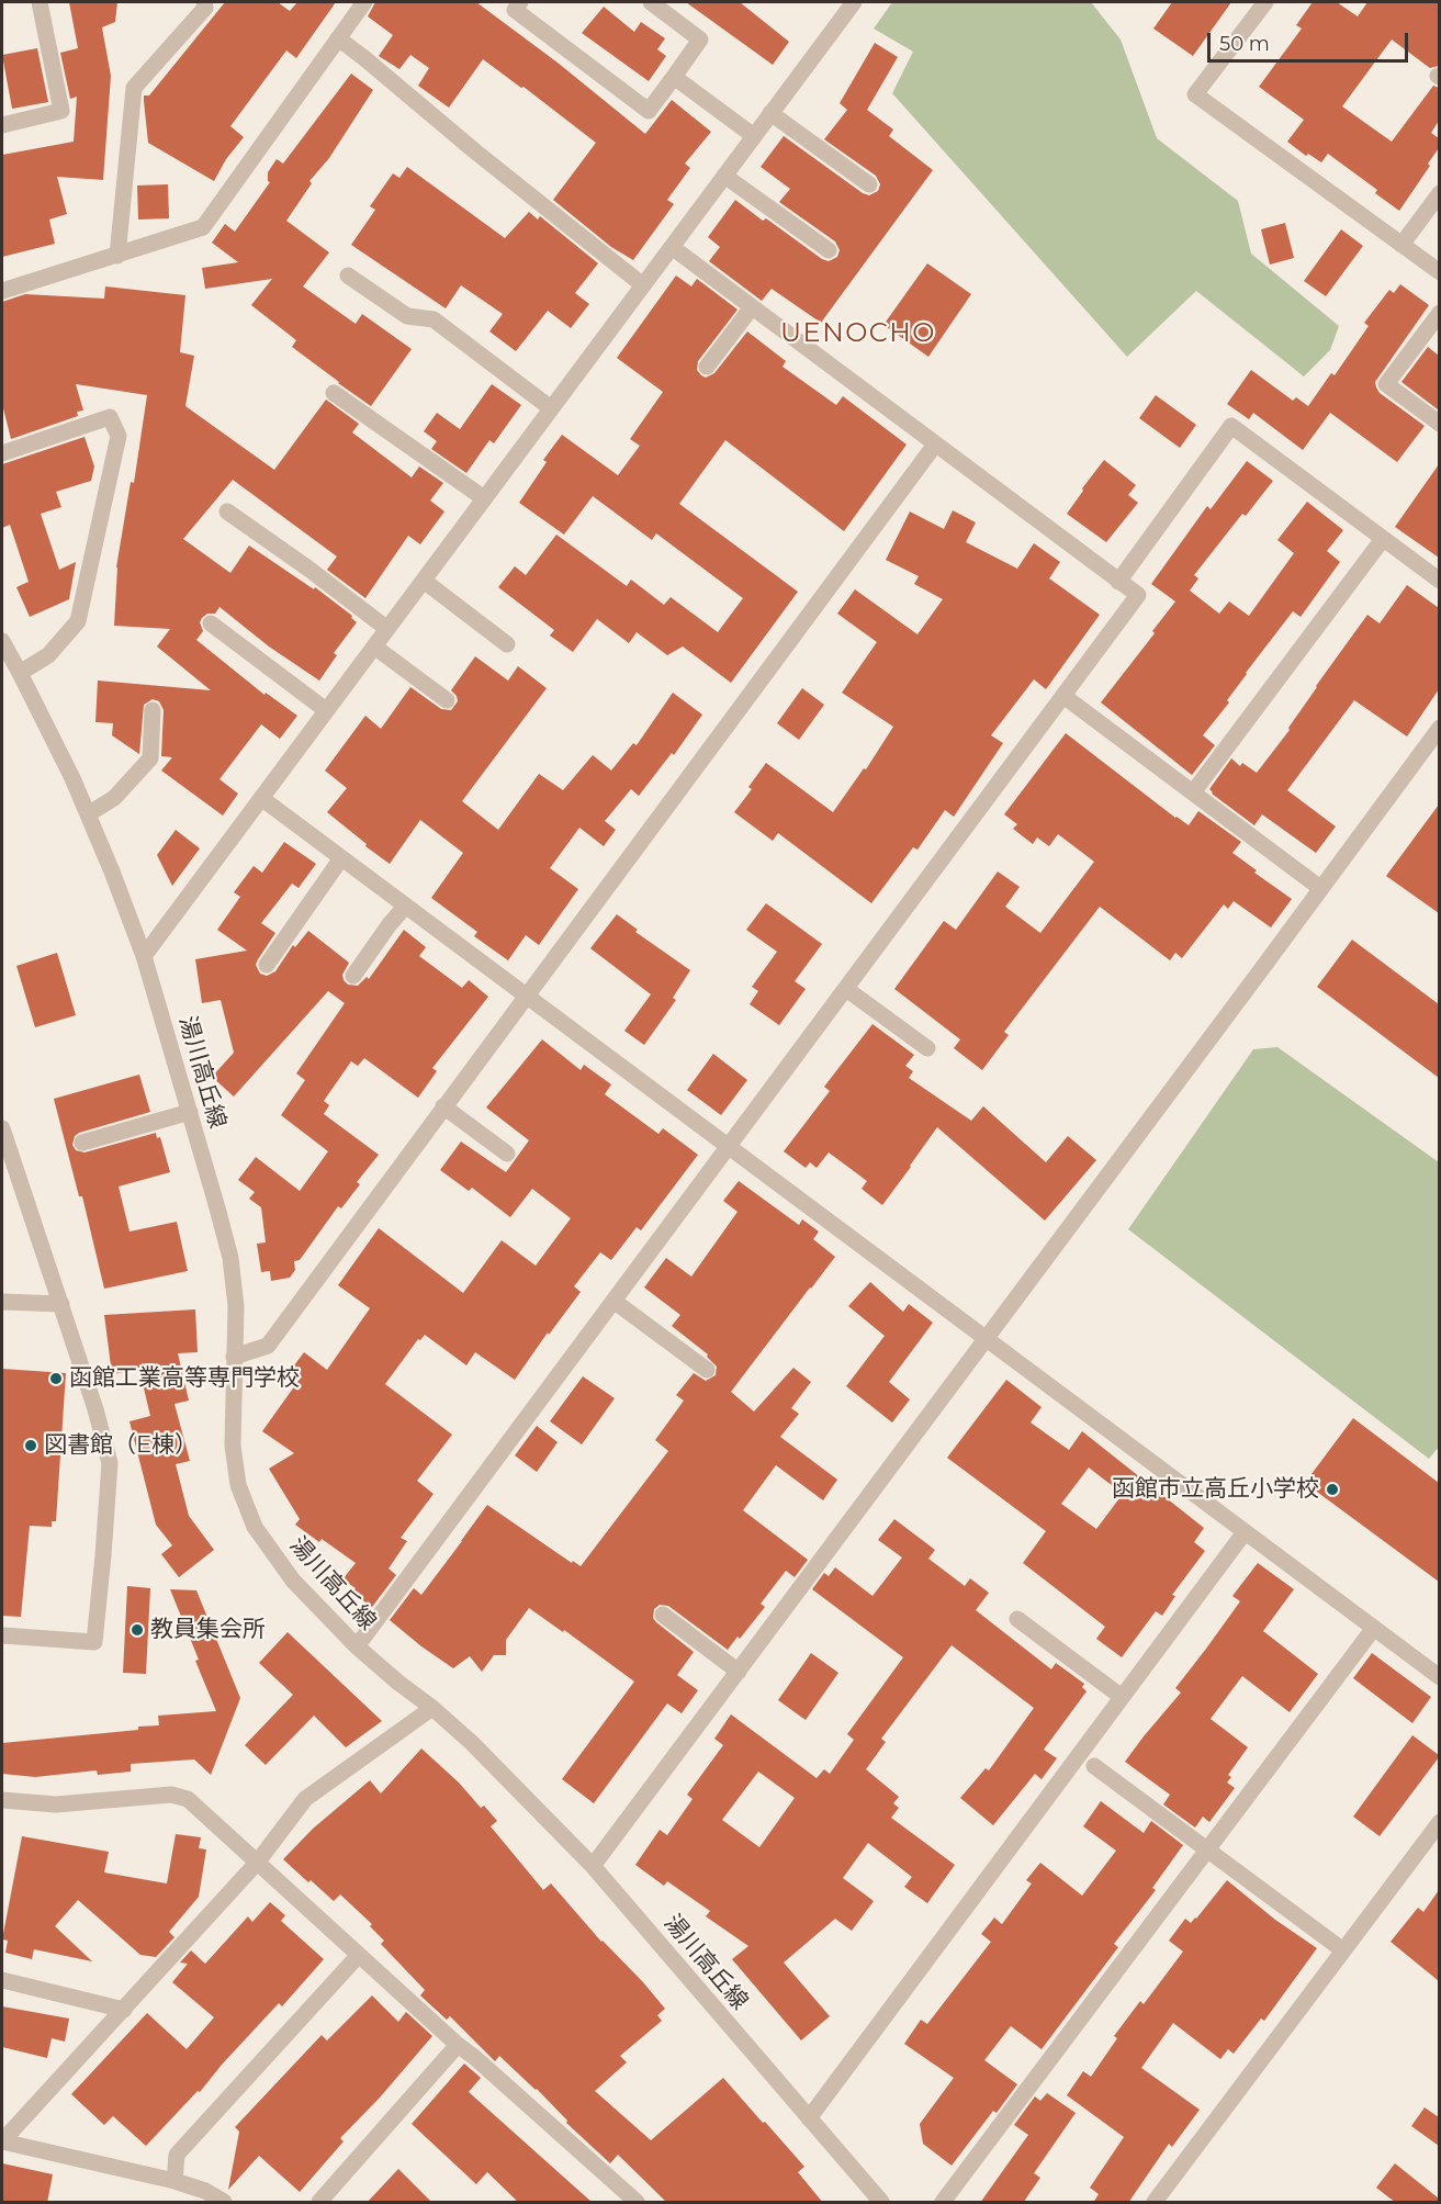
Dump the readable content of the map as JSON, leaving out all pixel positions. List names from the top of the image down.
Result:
{
  "streets": {
    "street": ["湯川高丘線"]
  },
  "districts": ["UENOCHO"],
  "places": [
    "函館工業高等専門学校",
    "図書館（E棟）",
    "函館市立高丘小学校",
    "教員集会所"
  ],
  "scale_bar": "50 m"
}
